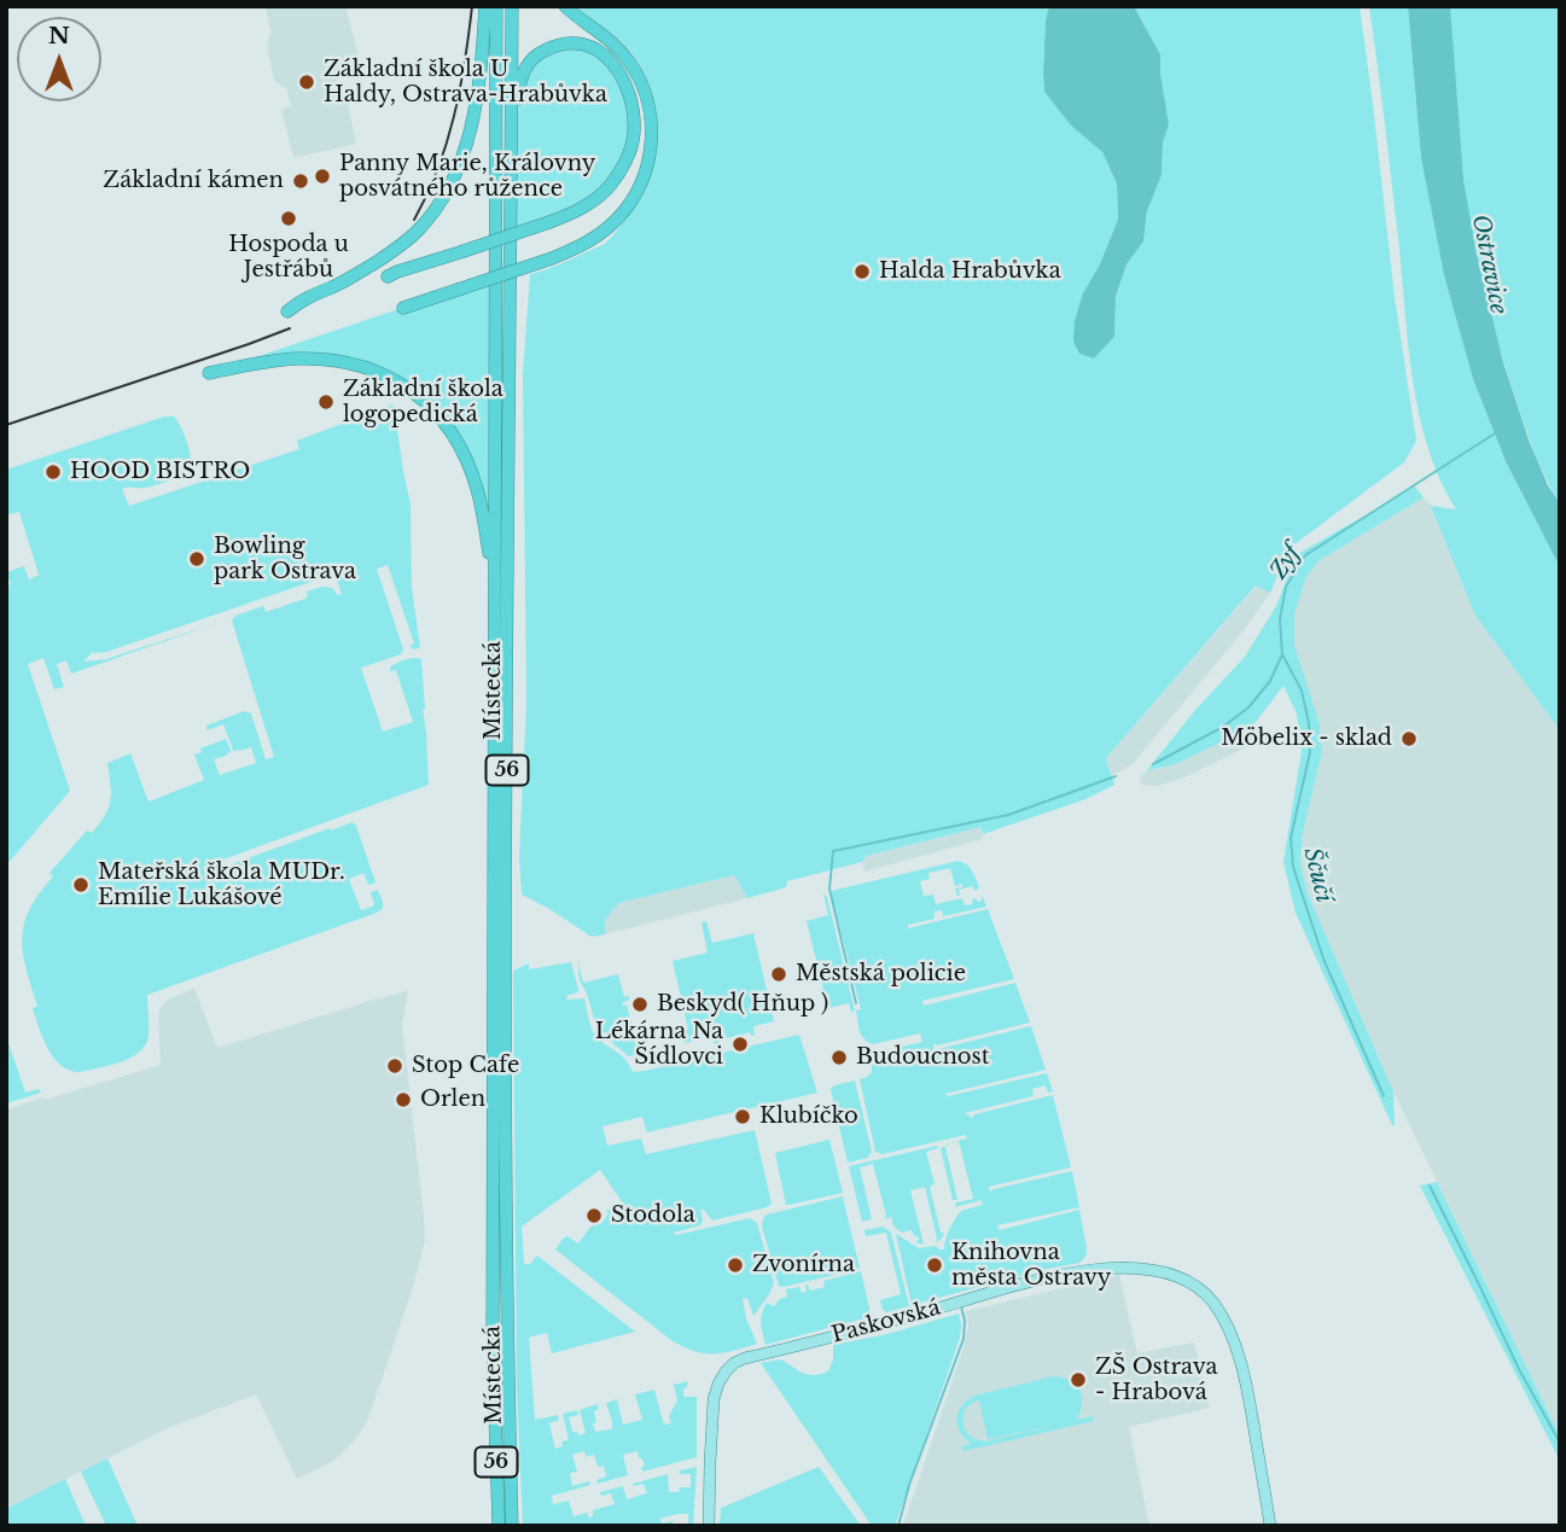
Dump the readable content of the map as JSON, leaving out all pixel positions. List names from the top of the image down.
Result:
{
  "streets": {
    "highway": ["Místecká", "56"],
    "main road": ["Paskovská"]
  },
  "crossings": [
    ["Místecká", "56"]
  ],
  "water": ["Ostravice", "Zyf", "Ščučí"],
  "places": [
    "Základní škola U Haldy, Ostrava-Hrabůvka",
    "Panny Marie, Královny posvátného růžence",
    "Základní kámen",
    "Hospoda u Jestřábů",
    "Halda Hrabůvka",
    "Základní škola logopedická",
    "HOOD BISTRO",
    "Bowling park Ostrava",
    "Möbelix - sklad",
    "Mateřská škola MUDr. Emílie Lukášové",
    "Městská policie",
    "Beskyd( Hňup )",
    "Lékárna Na Šídlovci",
    "Budoucnost",
    "Stop Cafe",
    "Orlen",
    "Klubíčko",
    "Stodola",
    "Zvonírna",
    "Knihovna města Ostravy",
    "ZŠ Ostrava - Hrabová"
  ],
  "north": "top"
}
